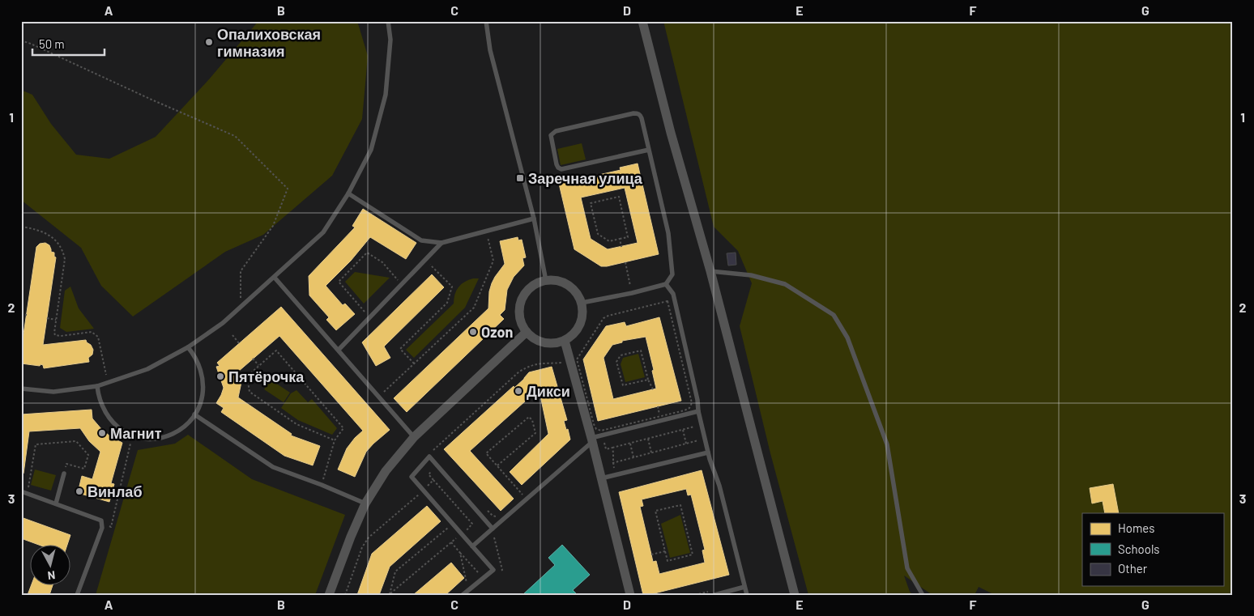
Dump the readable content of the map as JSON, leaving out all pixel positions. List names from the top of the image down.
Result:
{
  "places": {
    "other": [
      "Опалиховская гимназия",
      "Ozon",
      "Пятёрочка",
      "Дикси",
      "Магнит",
      "Винлаб"
    ],
    "transit": ["Заречная улица"]
  },
  "legend": ["Homes", "Schools", "Other"],
  "scale_bar": "50 m",
  "north": "bottom",
  "grid": {
    "columns": [
      "A",
      "B",
      "C",
      "D",
      "E",
      "F",
      "G"
    ],
    "rows": ["1", "2", "3"]
  }
}
